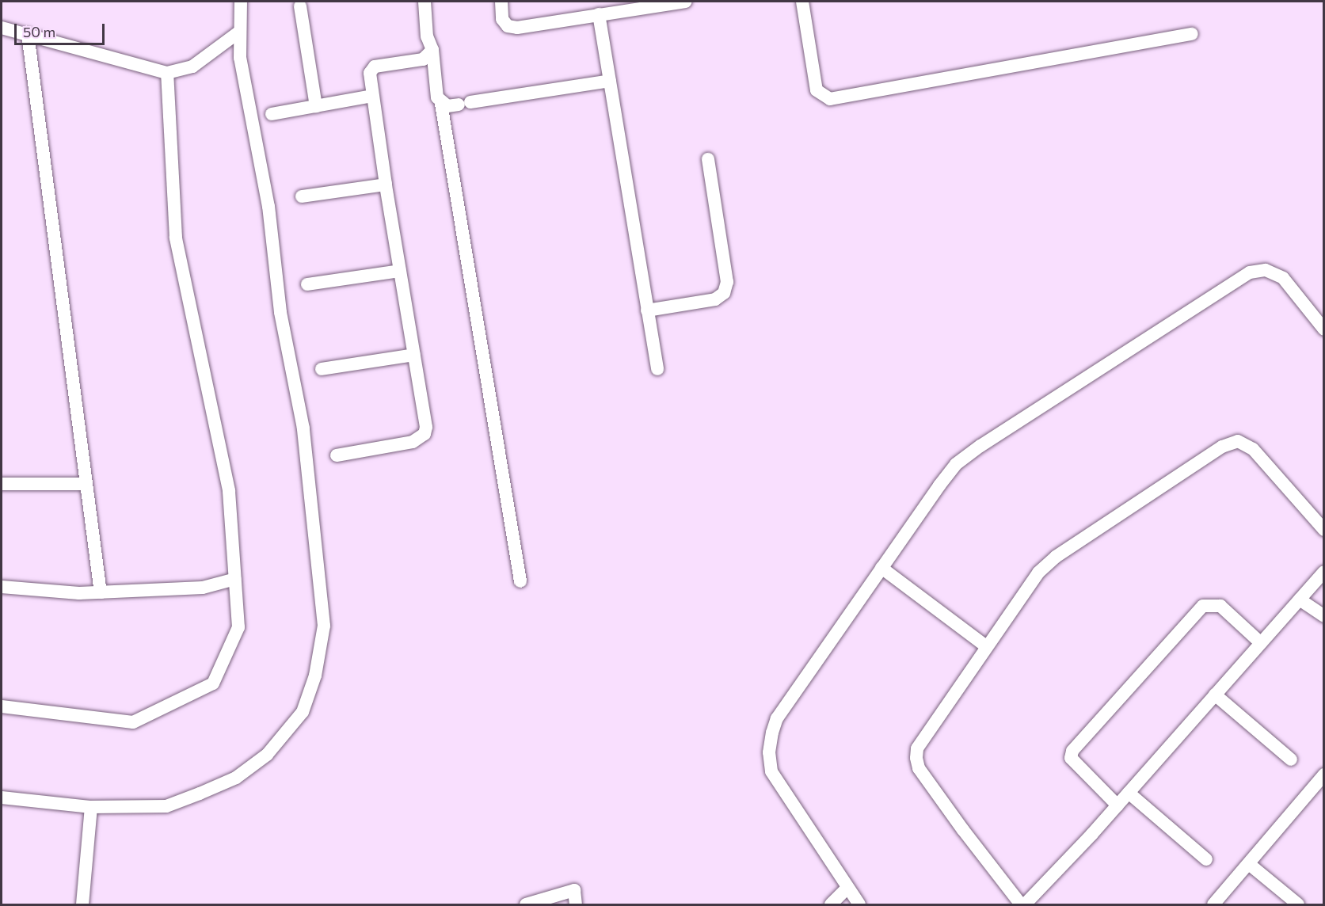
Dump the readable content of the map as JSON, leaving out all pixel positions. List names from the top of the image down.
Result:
{
  "scale_bar": "50 m"
}
